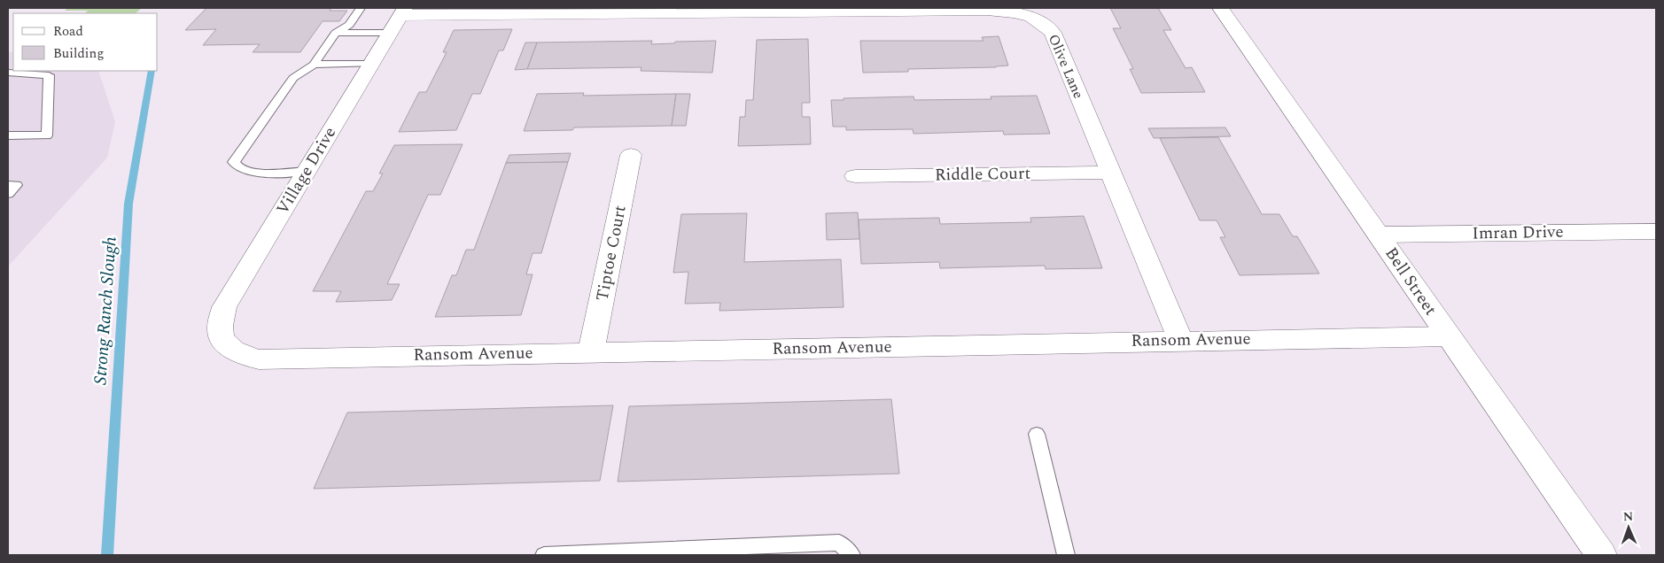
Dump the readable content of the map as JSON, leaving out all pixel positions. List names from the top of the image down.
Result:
{
  "streets": {
    "street": [
      "Olive Lane",
      "Village Drive",
      "Riddle Court",
      "Imran Drive",
      "Tiptoe Court",
      "Bell Street",
      "Ransom Avenue"
    ]
  },
  "crossings": [
    ["Olive Lane", "Village Drive"],
    ["Olive Lane", "Riddle Court"],
    ["Olive Lane", "Ransom Avenue"],
    ["Village Drive", "Ransom Avenue"],
    ["Imran Drive", "Bell Street"],
    ["Tiptoe Court", "Ransom Avenue"],
    ["Bell Street", "Ransom Avenue"]
  ],
  "water": ["Strong Ranch Slough"],
  "legend": ["Road", "Building"],
  "north": "top"
}
